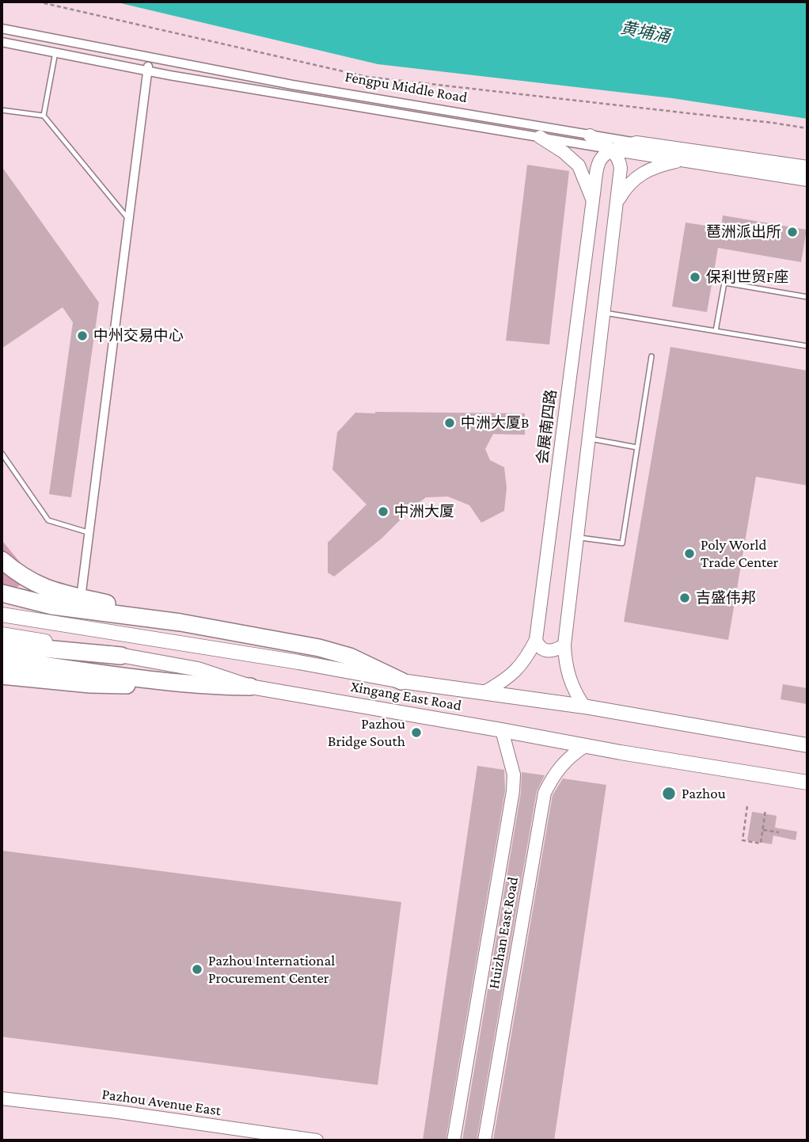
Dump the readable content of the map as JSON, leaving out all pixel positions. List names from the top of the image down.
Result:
{
  "streets": {
    "main road": ["Xingang East Road"],
    "street": [
      "Fengpu Middle Road",
      "会展南四路",
      "Huizhan East Road",
      "Pazhou Avenue East"
    ]
  },
  "crossings": [
    ["Fengpu Middle Road", "会展南四路"],
    ["会展南四路", "Xingang East Road"],
    ["Xingang East Road", "Huizhan East Road"]
  ],
  "water": ["黄埔涌"],
  "places": [
    "琶洲派出所",
    "保利世贸F座",
    "中州交易中心",
    "中洲大厦B",
    "中洲大厦",
    "Poly World Trade Center",
    "吉盛伟邦",
    "Pazhou Bridge South",
    "Pazhou",
    "Pazhou International Procurement Center"
  ]
}
